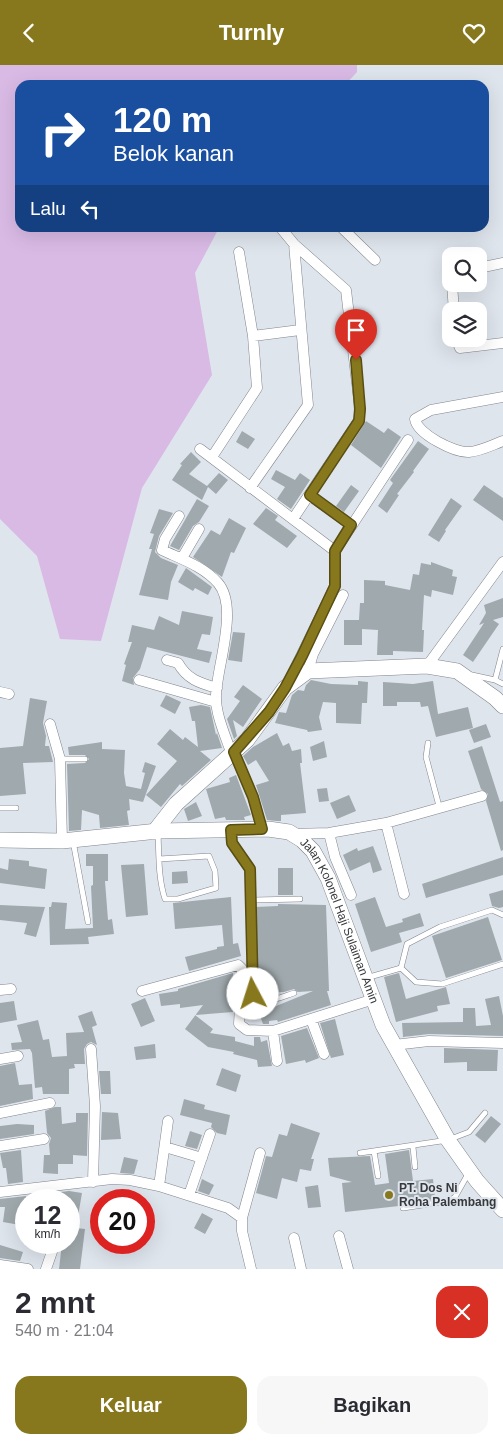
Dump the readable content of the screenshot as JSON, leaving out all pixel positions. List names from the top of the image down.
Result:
{
  "streets": {
    "street": ["Jalan Kolonel Haji Sulaiman Amin"]
  },
  "places": ["PT. Dos Ni Roha Palembang"],
  "page": {
    "header": "Turnly",
    "turn": ["120 m", "Belok kanan"],
    "then": "Lalu",
    "speed": "12 km/h",
    "limit": "20",
    "heading": ["2 mnt", "540 m · 21:04"],
    "buttons": ["Keluar", "Bagikan"]
  }
}
